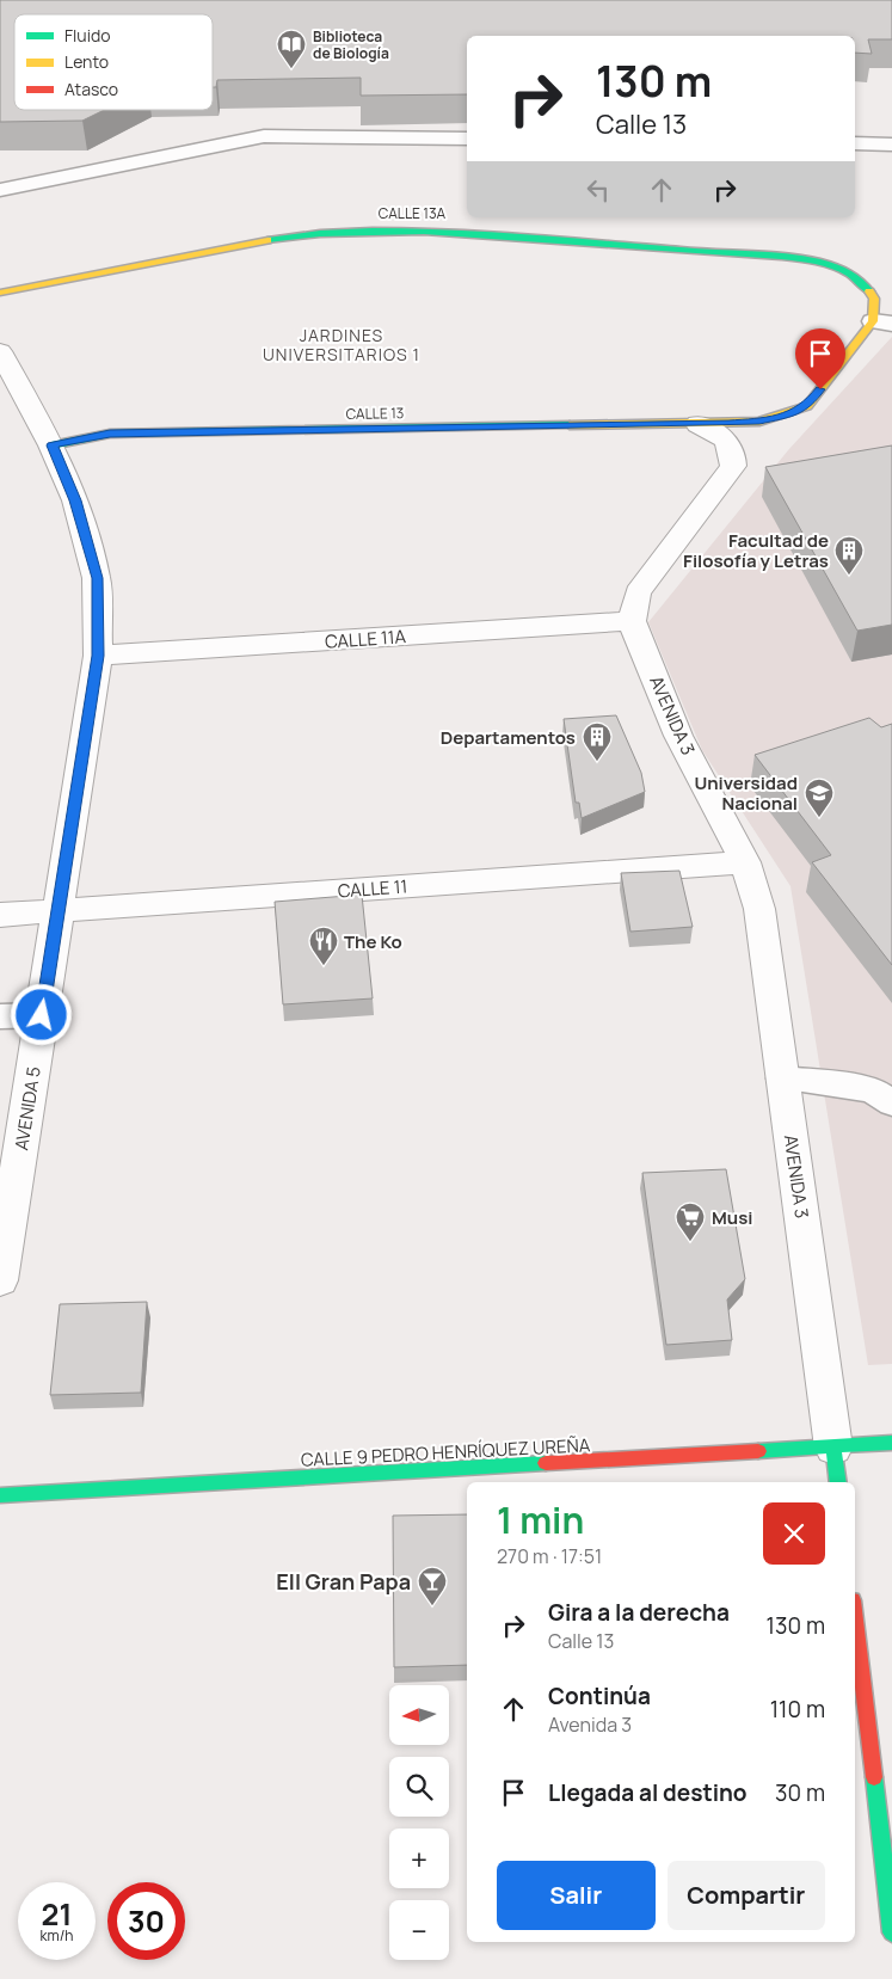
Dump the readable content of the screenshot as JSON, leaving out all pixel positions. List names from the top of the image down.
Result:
{
  "streets": {
    "street": [
      "CALLE 13A",
      "CALLE 13",
      "CALLE 11A",
      "AVENIDA 3",
      "CALLE 11",
      "AVENIDA 5",
      "CALLE 9 PEDRO HENRÍQUEZ UREÑA"
    ]
  },
  "crossings": [
    ["CALLE 13", "AVENIDA 5"],
    ["CALLE 11A", "AVENIDA 3"],
    ["CALLE 11A", "AVENIDA 5"],
    ["AVENIDA 3", "CALLE 11"],
    ["AVENIDA 3", "CALLE 9 PEDRO HENRÍQUEZ UREÑA"],
    ["CALLE 11", "AVENIDA 5"]
  ],
  "districts": ["JARDINES UNIVERSITARIOS 1"],
  "places": {
    "library": ["Biblioteca de Biología"],
    "building": ["Facultad de Filosofía y Letras", "Departamentos"],
    "school or university": ["Universidad Nacional"],
    "restaurant": ["The Ko"],
    "supermarket": ["Musi"],
    "bar": ["Ell Gran Papa"]
  },
  "legend": ["Fluido", "Lento", "Atasco"],
  "north": "left",
  "page": {
    "turn": ["130 m", "Calle 13"],
    "heading": ["1 min", "270 m · 17:51"],
    "list": [
      {
        "name": "Gira a la derecha",
        "note": "Calle 13",
        "value": "130 m"
      },
      {
        "name": "Continúa",
        "note": "Avenida 3",
        "value": "110 m"
      },
      {
        "name": "Llegada al destino",
        "value": "30 m"
      }
    ],
    "map_buttons": ["+", "−"],
    "buttons": ["Salir", "Compartir"],
    "speed": "21 km/h",
    "limit": "30"
  }
}
